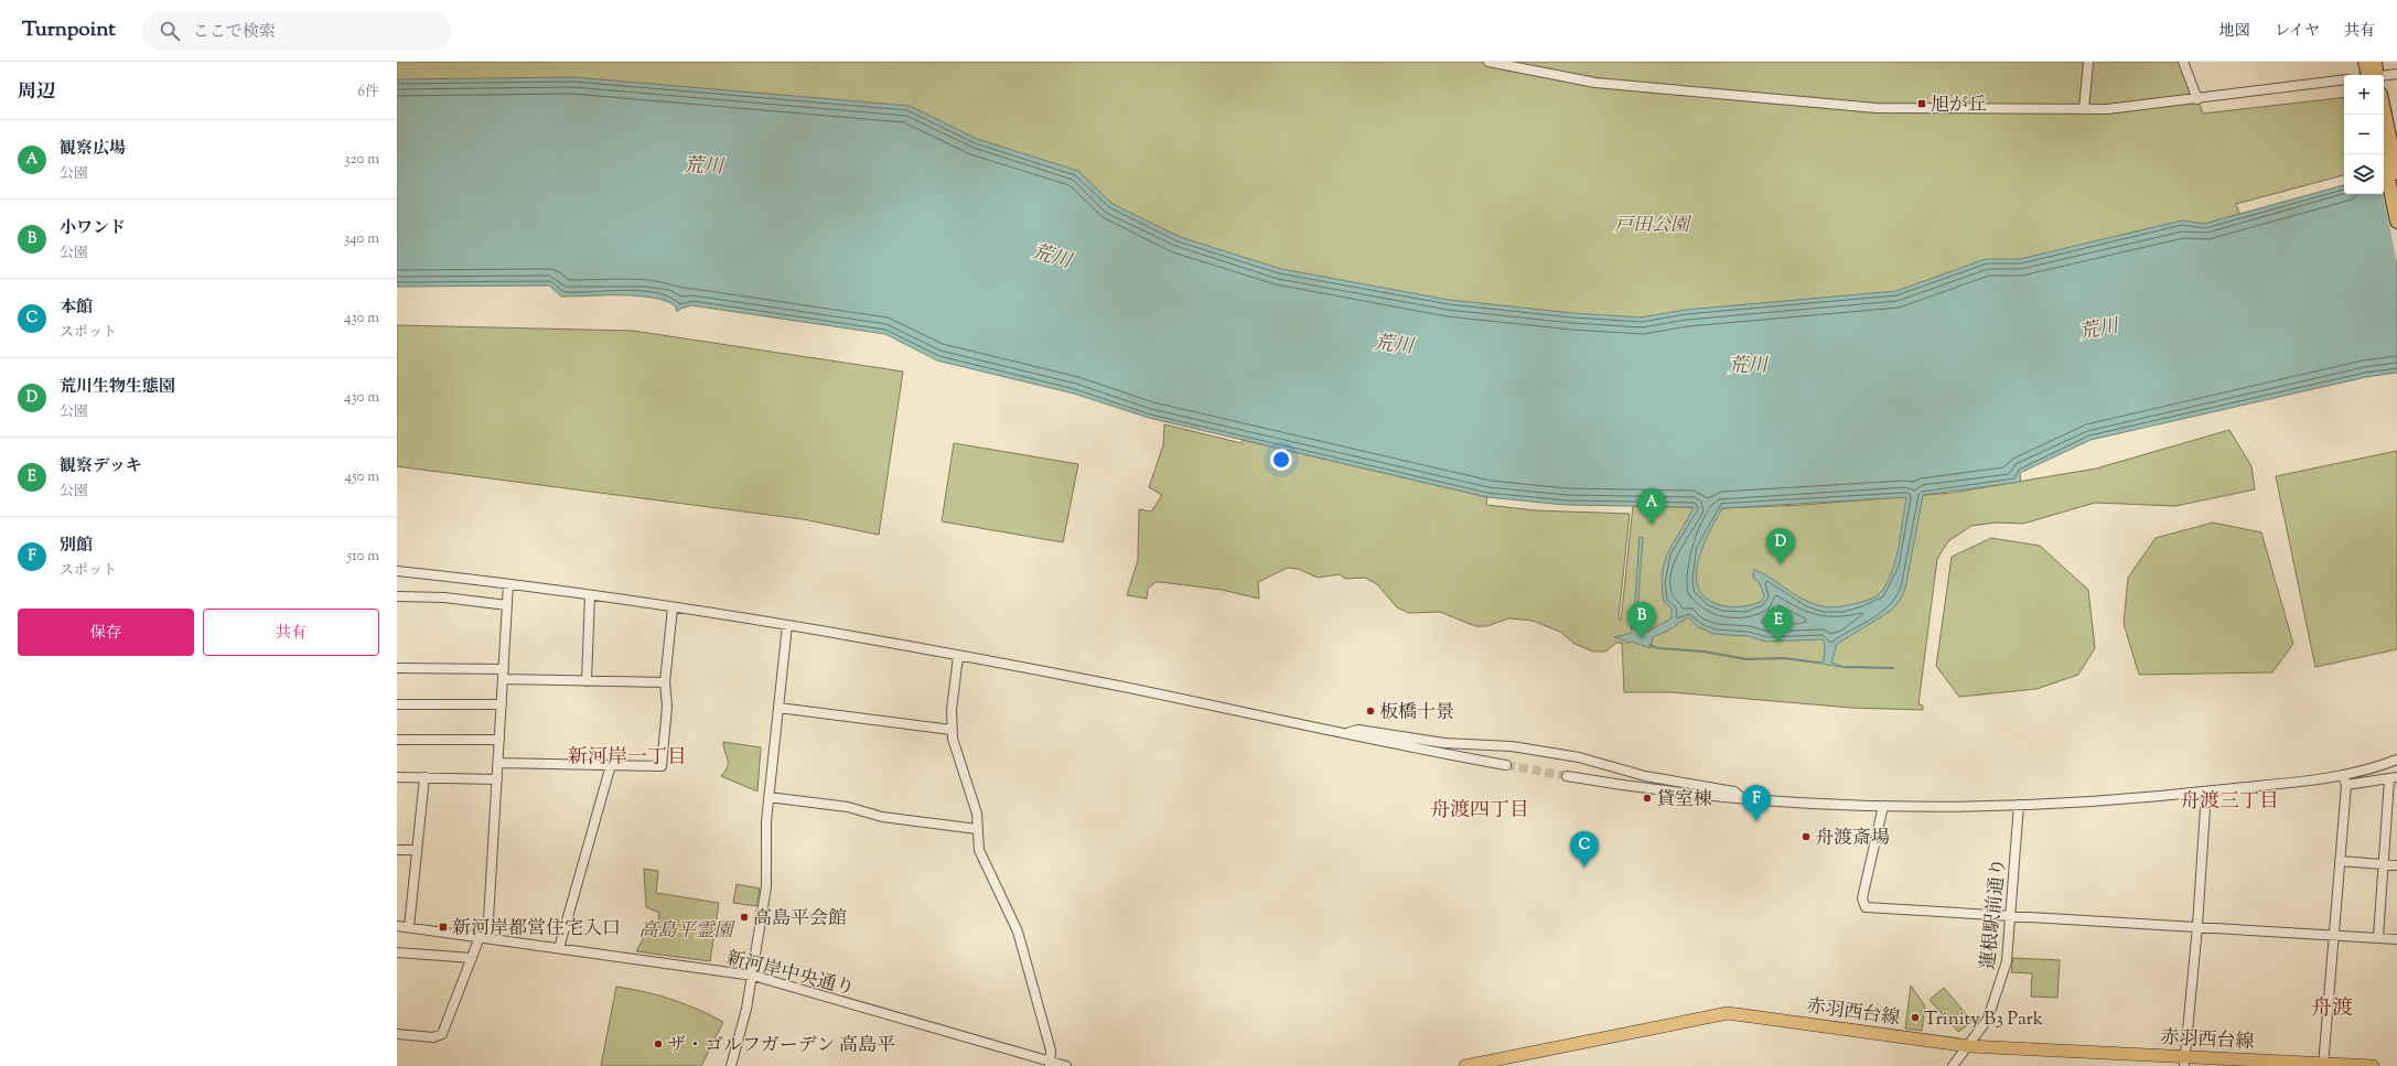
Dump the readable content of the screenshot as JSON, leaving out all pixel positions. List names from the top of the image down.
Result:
{
  "streets": {
    "main road": ["赤羽西台線"],
    "street": ["蓮根駅前通り", "新河岸中央通り"]
  },
  "crossings": [
    ["蓮根駅前通り", "赤羽西台線"]
  ],
  "districts": [
    "新河岸一丁目",
    "舟渡三丁目",
    "舟渡四丁目",
    "舟渡"
  ],
  "water": ["荒川"],
  "parks": ["戸田公園", "高島平霊園"],
  "places": {
    "transit": ["旭が丘", "新河岸都営住宅入口"],
    "other": [
      "板橋十景",
      "貸室棟",
      "舟渡斎場",
      "高島平会館",
      "Trinity B3 Park",
      "ザ・ゴルフガーデン 高島平"
    ]
  },
  "page": {
    "header": "Turnpoint",
    "search": "ここで検索",
    "nav": ["地図", "レイヤ", "共有"],
    "heading": ["周辺", "6件"],
    "map_buttons": ["+", "−"],
    "list": [
      {
        "mark": "A",
        "name": "観察広場",
        "note": "公園",
        "value": "320 m"
      },
      {
        "mark": "B",
        "name": "小ワンド",
        "note": "公園",
        "value": "340 m"
      },
      {
        "mark": "C",
        "name": "本館",
        "note": "スポット",
        "value": "430 m"
      },
      {
        "mark": "D",
        "name": "荒川生物生態園",
        "note": "公園",
        "value": "430 m"
      },
      {
        "mark": "E",
        "name": "観察デッキ",
        "note": "公園",
        "value": "450 m"
      },
      {
        "mark": "F",
        "name": "別館",
        "note": "スポット",
        "value": "510 m"
      }
    ],
    "pins": [
      "A",
      "D",
      "B",
      "E",
      "F",
      "C"
    ],
    "buttons": ["保存", "共有"]
  }
}
